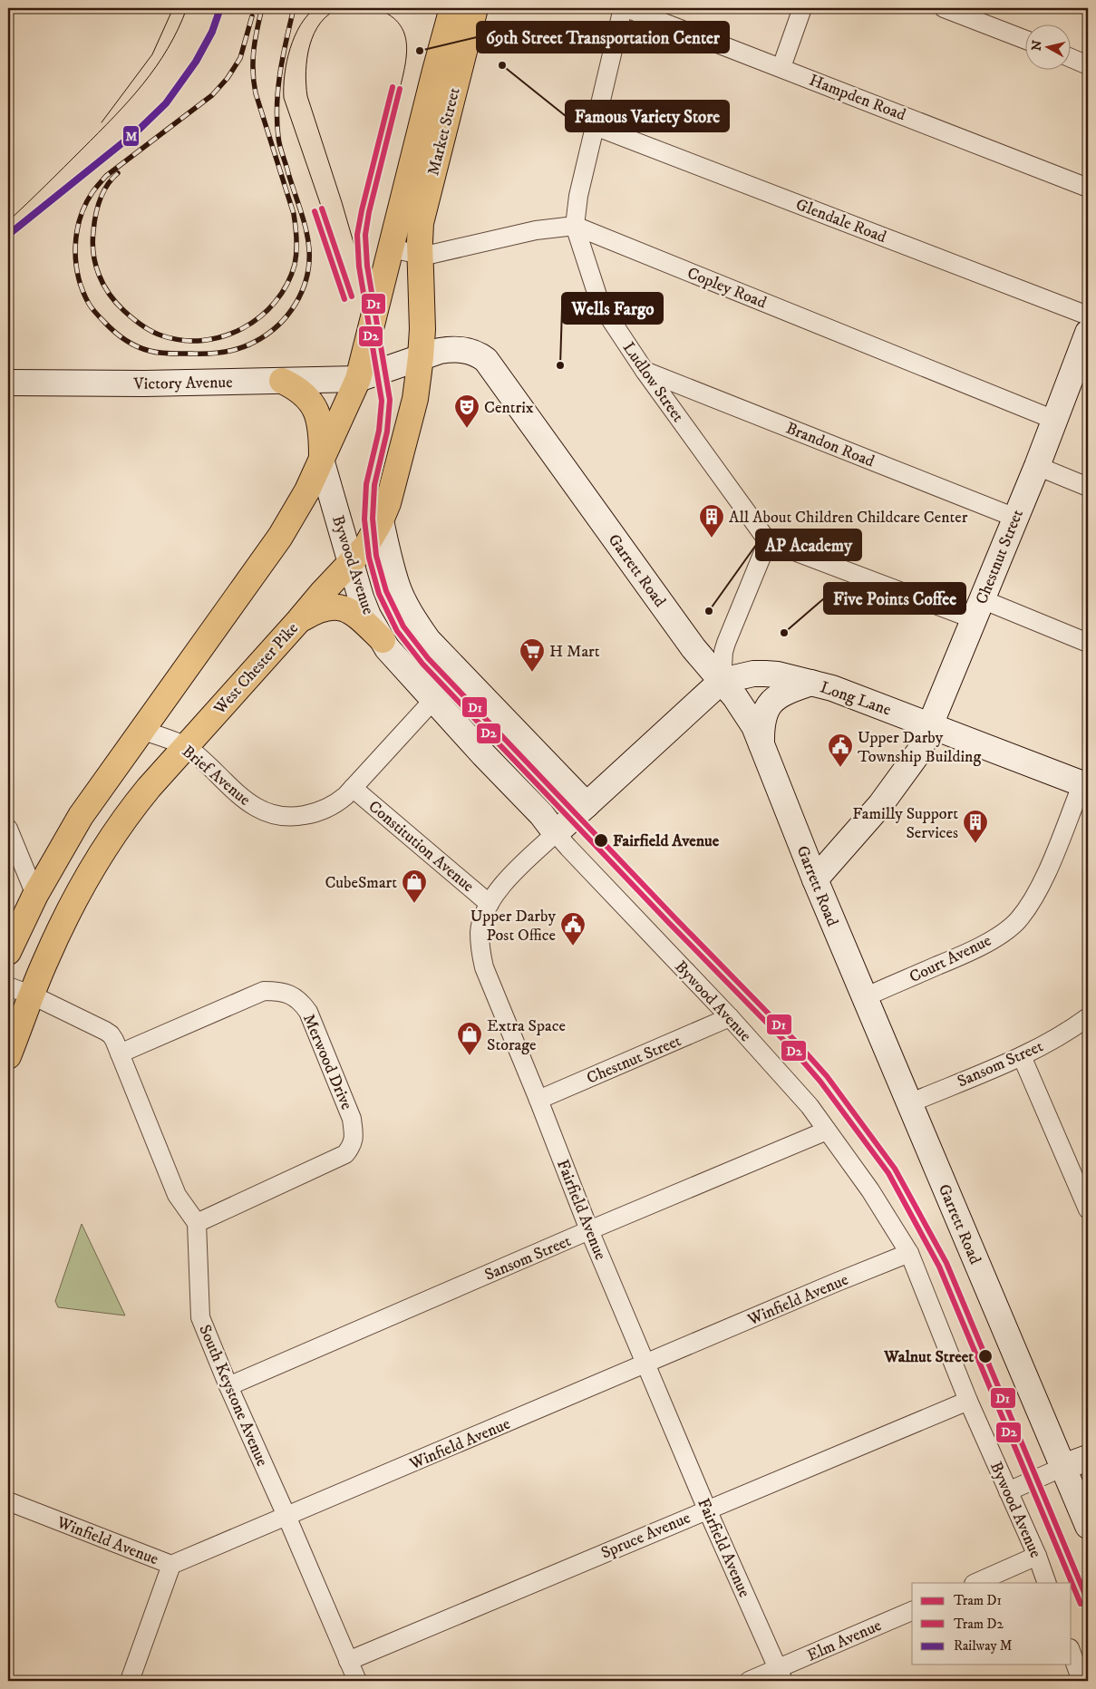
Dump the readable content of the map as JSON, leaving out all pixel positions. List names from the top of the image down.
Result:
{
  "streets": {
    "main road": ["Market Street", "West Chester Pike"],
    "street": [
      "Hampden Road",
      "Glendale Road",
      "Copley Road",
      "Ludlow Street",
      "Victory Avenue",
      "Brandon Road",
      "Chestnut Street",
      "Bywood Avenue",
      "Garrett Road",
      "Long Lane",
      "Brief Avenue",
      "Constitution Avenue",
      "Court Avenue",
      "Merwood Drive",
      "Sansom Street",
      "Fairfield Avenue",
      "Winfield Avenue",
      "South Keystone Avenue",
      "Spruce Avenue",
      "Elm Avenue"
    ]
  },
  "crossings": [
    ["Market Street", "Copley Road"],
    ["Market Street", "West Chester Pike"],
    ["Glendale Road", "Ludlow Street"],
    ["Copley Road", "Ludlow Street"],
    ["Copley Road", "Chestnut Street"],
    ["Copley Road", "West Chester Pike"],
    ["Ludlow Street", "Brandon Road"],
    ["Victory Avenue", "Garrett Road"],
    ["Brandon Road", "Chestnut Street"],
    ["Chestnut Street", "Bywood Avenue"],
    ["Chestnut Street", "Garrett Road"],
    ["Chestnut Street", "Long Lane"],
    ["Chestnut Street", "Fairfield Avenue"],
    ["Bywood Avenue", "West Chester Pike"],
    ["Bywood Avenue", "Brief Avenue"],
    ["Bywood Avenue", "Sansom Street"],
    ["Bywood Avenue", "Fairfield Avenue"],
    ["Bywood Avenue", "Winfield Avenue"],
    ["Bywood Avenue", "Spruce Avenue"],
    ["Garrett Road", "West Chester Pike"],
    ["Garrett Road", "Long Lane"],
    ["Garrett Road", "Court Avenue"],
    ["Garrett Road", "Sansom Street"],
    ["Garrett Road", "Fairfield Avenue"],
    ["West Chester Pike", "Brief Avenue"],
    ["Long Lane", "Court Avenue"],
    ["Long Lane", "Fairfield Avenue"],
    ["Brief Avenue", "Constitution Avenue"],
    ["Constitution Avenue", "Fairfield Avenue"],
    ["Merwood Drive", "South Keystone Avenue"],
    ["Sansom Street", "Fairfield Avenue"],
    ["Sansom Street", "South Keystone Avenue"],
    ["Fairfield Avenue", "Winfield Avenue"],
    ["Fairfield Avenue", "Spruce Avenue"],
    ["Fairfield Avenue", "Elm Avenue"],
    ["Winfield Avenue", "South Keystone Avenue"],
    ["South Keystone Avenue", "Spruce Avenue"]
  ],
  "places": {
    "other": [
      "69th Street Transportation Center",
      "Famous Variety Store",
      "Wells Fargo",
      "AP Academy",
      "Five Points Coffee",
      "Fairfield Avenue",
      "Walnut Street"
    ],
    "theatre": ["Centrix"],
    "building": ["All About Children Childcare Center", "Familly Support Services"],
    "supermarket": ["H Mart"],
    "public building": ["Upper Darby Township Building", "Upper Darby Post Office"],
    "shop": ["CubeSmart", "Extra Space Storage"]
  },
  "lines": ["rail line M", "tram line D2", "tram line D1"],
  "legend": ["Tram D1", "Tram D2", "Railway M"],
  "north": "left"
}
